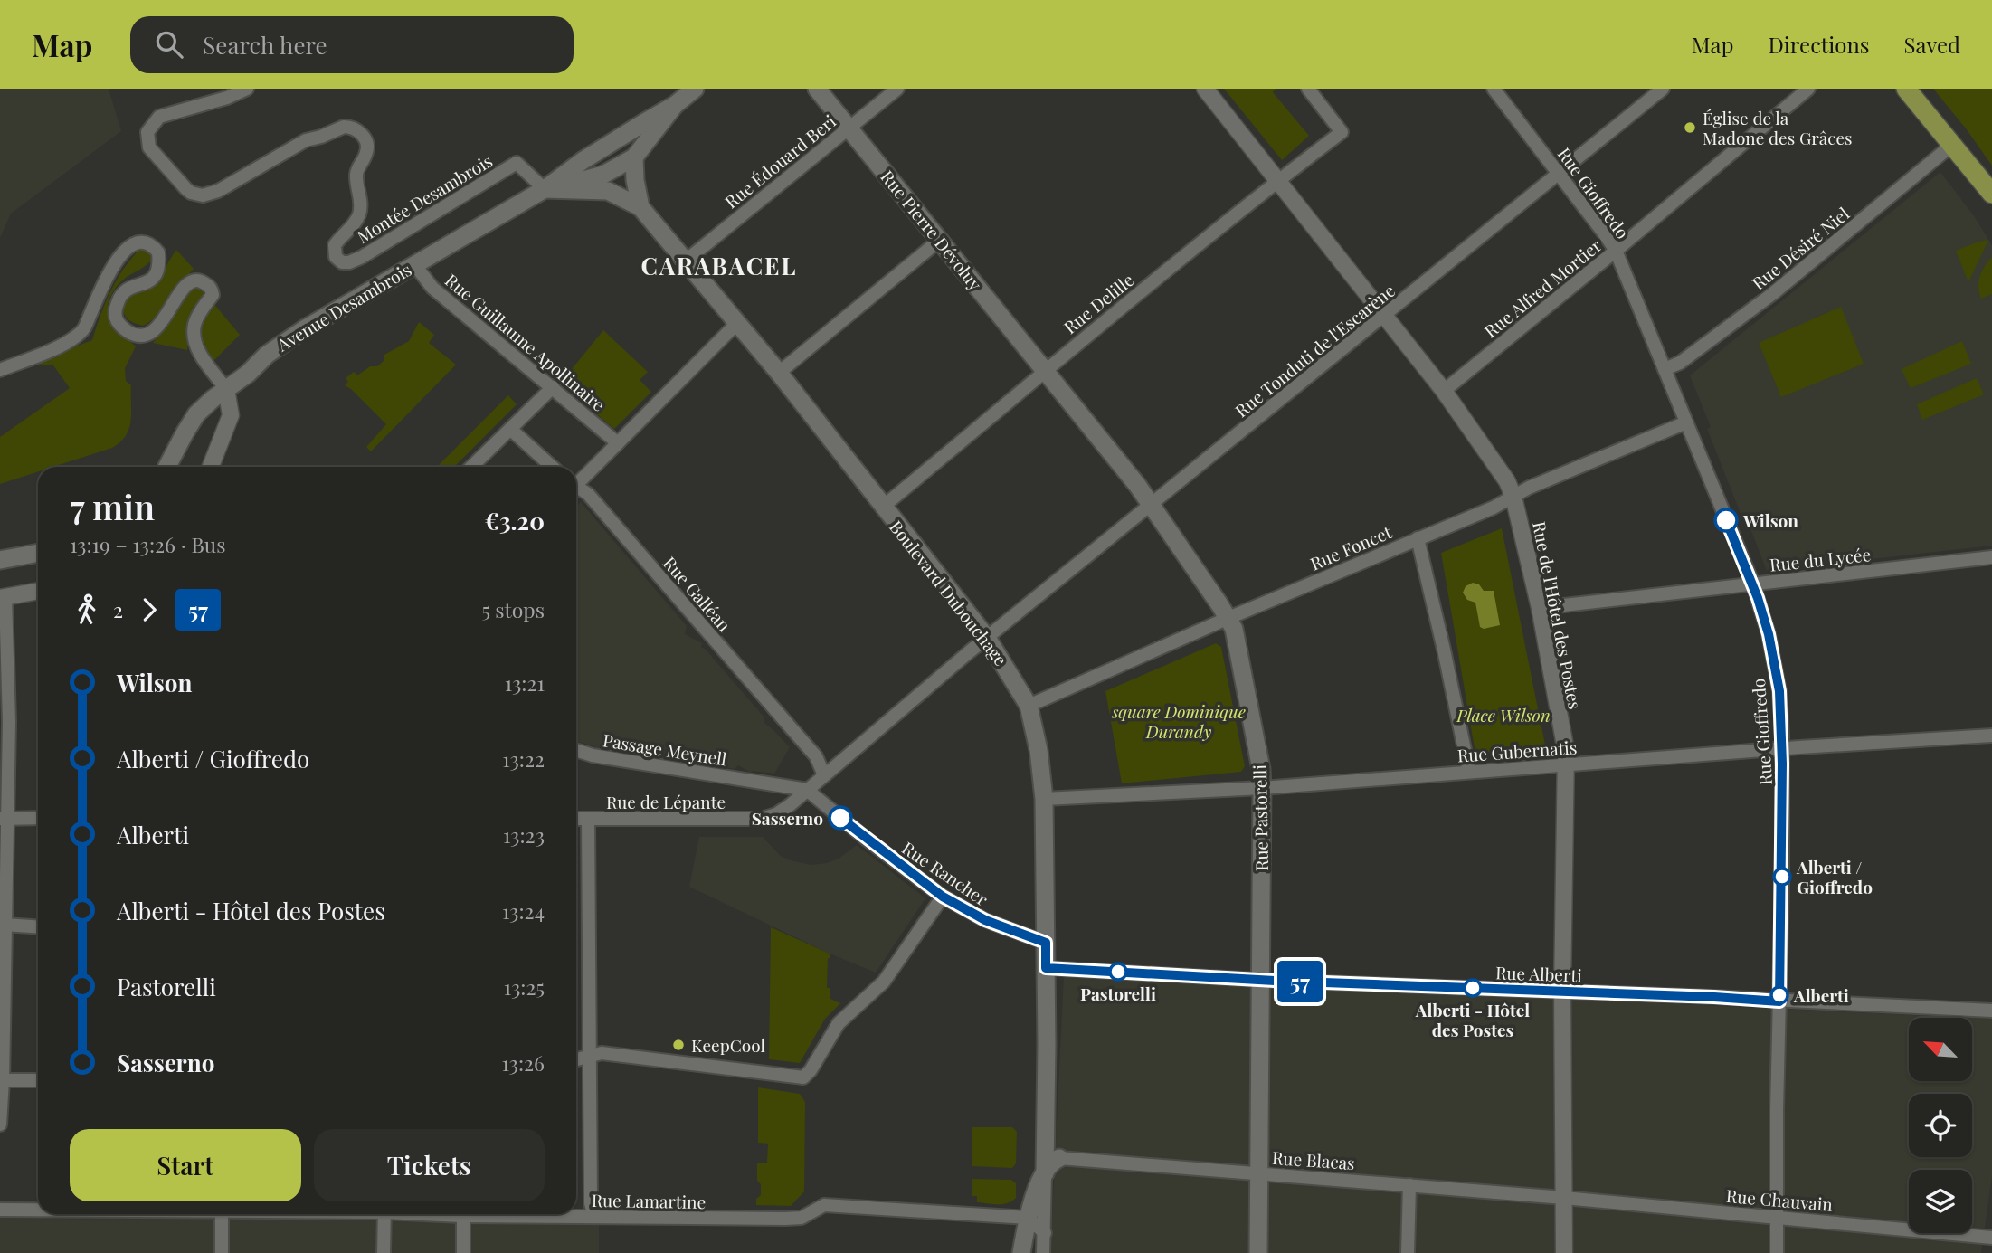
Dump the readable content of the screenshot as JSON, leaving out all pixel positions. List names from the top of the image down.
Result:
{
  "streets": {
    "main road": [
      "Rue Pierre Dévoluy",
      "Avenue Desambrois",
      "Boulevard Dubouchage",
      "Rue Pastorelli"
    ],
    "street": [
      "Rue Édouard Beri",
      "Rue Gioffredo",
      "Montée Desambrois",
      "Rue Désiré Niel",
      "Rue Alfred Mortier",
      "Rue Delille",
      "Rue Guillaume Apollinaire",
      "Rue Tonduti de l'Escarène",
      "Rue Foncet",
      "Rue du Lycée",
      "Rue Galléan",
      "Rue de l'Hôtel des Postes",
      "Passage Meynell",
      "Rue Gubernatis",
      "Rue de Lépante",
      "Rue Rancher",
      "Rue Alberti",
      "Rue Blacas",
      "Rue Chauvain",
      "Rue Lamartine"
    ]
  },
  "crossings": [
    ["Rue Édouard Beri", "Rue Pierre Dévoluy"],
    ["Rue Édouard Beri", "Boulevard Dubouchage"],
    ["Rue Gioffredo", "Rue Désiré Niel"],
    ["Rue Gioffredo", "Rue Alfred Mortier"],
    ["Rue Gioffredo", "Rue Tonduti de l'Escarène"],
    ["Rue Gioffredo", "Rue Foncet"],
    ["Rue Gioffredo", "Rue du Lycée"],
    ["Rue Gioffredo", "Rue Gubernatis"],
    ["Rue Gioffredo", "Rue Alberti"],
    ["Rue Gioffredo", "Rue Chauvain"],
    ["Montée Desambrois", "Avenue Desambrois"],
    ["Montée Desambrois", "Boulevard Dubouchage"],
    ["Rue Pierre Dévoluy", "Rue Delille"],
    ["Rue Pierre Dévoluy", "Rue Pastorelli"],
    ["Rue Alfred Mortier", "Rue de l'Hôtel des Postes"],
    ["Rue Delille", "Boulevard Dubouchage"],
    ["Rue Delille", "Rue de l'Hôtel des Postes"],
    ["Rue Delille", "Rue Pastorelli"],
    ["Avenue Desambrois", "Rue Guillaume Apollinaire"],
    ["Avenue Desambrois", "Boulevard Dubouchage"],
    ["Rue Tonduti de l'Escarène", "Boulevard Dubouchage"],
    ["Rue Tonduti de l'Escarène", "Rue Galléan"],
    ["Rue Tonduti de l'Escarène", "Rue de l'Hôtel des Postes"],
    ["Rue Tonduti de l'Escarène", "Passage Meynell"],
    ["Rue Tonduti de l'Escarène", "Rue de Lépante"],
    ["Rue Tonduti de l'Escarène", "Rue Pastorelli"],
    ["Rue Tonduti de l'Escarène", "Rue Rancher"],
    ["Rue Foncet", "Boulevard Dubouchage"],
    ["Rue Foncet", "Rue de l'Hôtel des Postes"],
    ["Rue Foncet", "Rue Pastorelli"],
    ["Rue du Lycée", "Rue de l'Hôtel des Postes"],
    ["Boulevard Dubouchage", "Rue Gubernatis"],
    ["Boulevard Dubouchage", "Rue Rancher"],
    ["Boulevard Dubouchage", "Rue Alberti"],
    ["Boulevard Dubouchage", "Rue Blacas"],
    ["Boulevard Dubouchage", "Rue Lamartine"],
    ["Rue de l'Hôtel des Postes", "Rue Gubernatis"],
    ["Rue de l'Hôtel des Postes", "Rue Alberti"],
    ["Rue de l'Hôtel des Postes", "Rue Blacas"],
    ["Rue de l'Hôtel des Postes", "Rue Chauvain"],
    ["Passage Meynell", "Rue Rancher"],
    ["Rue Gubernatis", "Rue Pastorelli"],
    ["Rue Pastorelli", "Rue Alberti"],
    ["Rue Pastorelli", "Rue Blacas"],
    ["Rue Blacas", "Rue Chauvain"]
  ],
  "districts": ["CARABACEL"],
  "parks": ["square Dominique Durandy", "Place Wilson"],
  "places": [
    "Église de la Madone des Grâces",
    "Wilson",
    "Sasserno",
    "Alberti / Gioffredo",
    "Pastorelli",
    "Alberti - Hôtel des Postes",
    "Alberti",
    "KeepCool"
  ],
  "lines": ["bus line 57"],
  "north": "top left",
  "page": {
    "header": "Map",
    "search": "Search here",
    "nav": ["Map", "Directions", "Saved"],
    "on_map": "57",
    "heading": ["7 min", "13:19 – 13:26 · Bus", "€3.20"],
    "legs": ["2", "57", "5 stops"],
    "list": [
      {
        "name": "Wilson",
        "value": "13:21"
      },
      {
        "name": "Alberti / Gioffredo",
        "value": "13:22"
      },
      {
        "name": "Alberti",
        "value": "13:23"
      },
      {
        "name": "Alberti - Hôtel des Postes",
        "value": "13:24"
      },
      {
        "name": "Pastorelli",
        "value": "13:25"
      },
      {
        "name": "Sasserno",
        "value": "13:26"
      }
    ],
    "buttons": ["Start", "Tickets"]
  }
}
